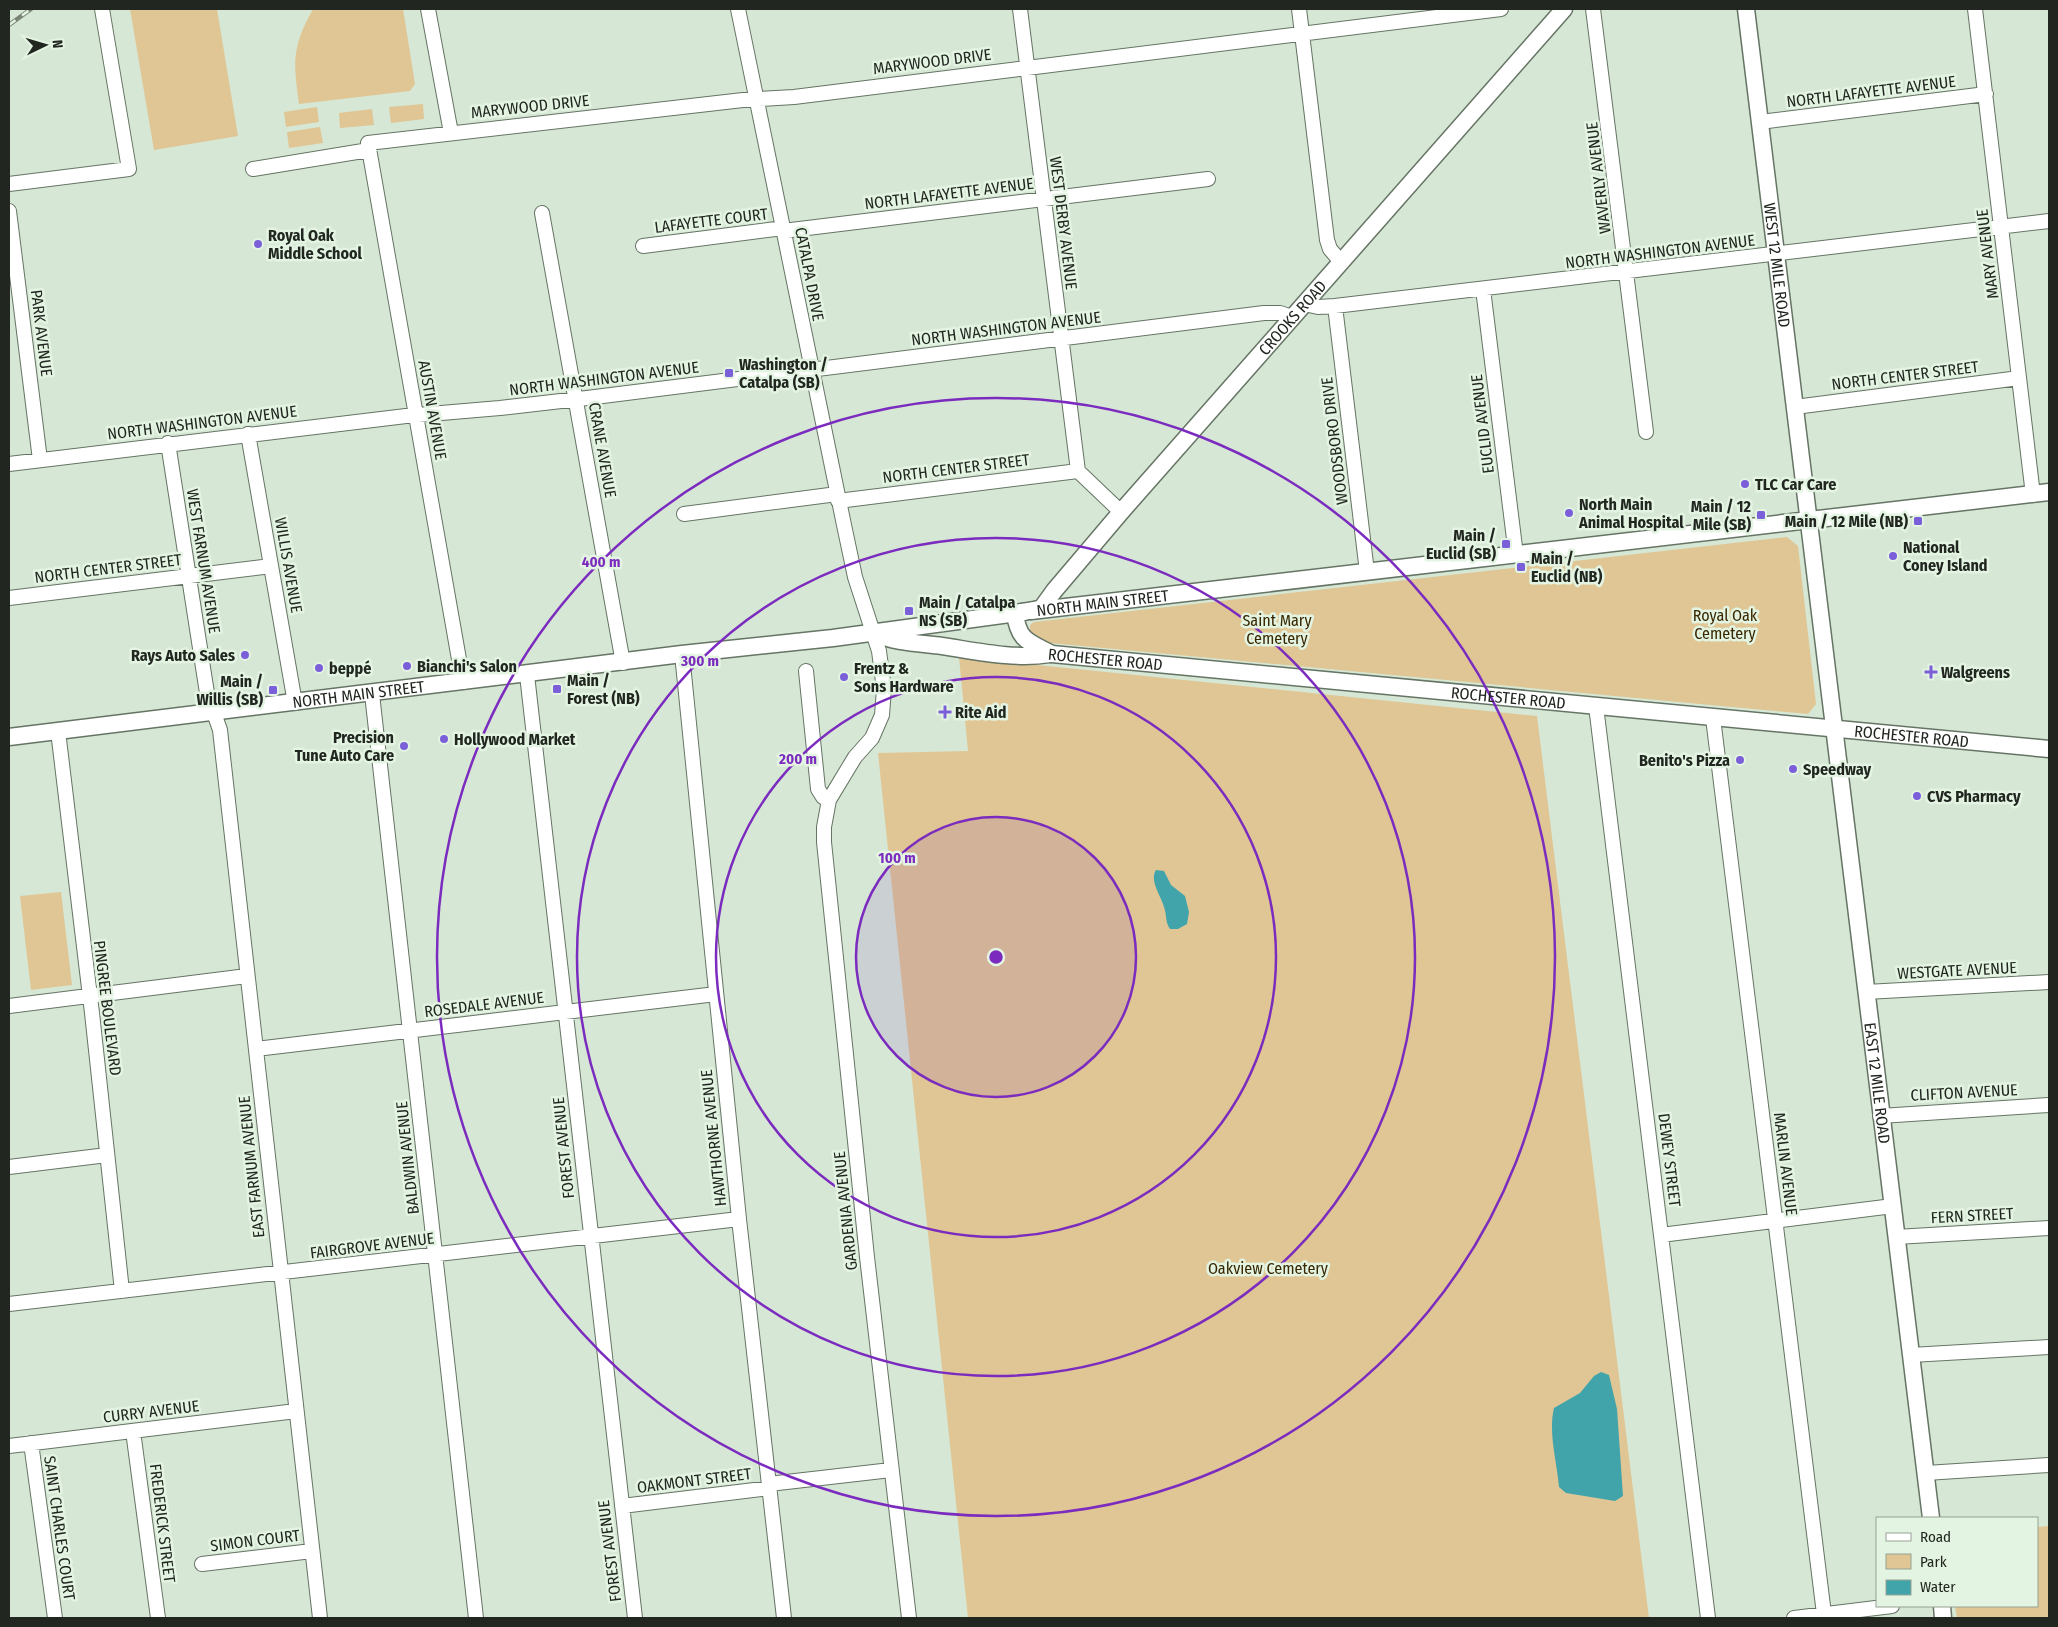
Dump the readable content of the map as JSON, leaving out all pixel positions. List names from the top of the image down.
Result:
{
  "streets": {
    "main road": [
      "WEST 12 MILE ROAD",
      "CROOKS ROAD",
      "NORTH MAIN STREET",
      "ROCHESTER ROAD",
      "EAST 12 MILE ROAD"
    ],
    "street": [
      "MARYWOOD DRIVE",
      "NORTH LAFAYETTE AVENUE",
      "WAVERLY AVENUE",
      "LAFAYETTE COURT",
      "WEST DERBY AVENUE",
      "NORTH WASHINGTON AVENUE",
      "MARY AVENUE",
      "CATALPA DRIVE",
      "PARK AVENUE",
      "NORTH CENTER STREET",
      "AUSTIN AVENUE",
      "EUCLID AVENUE",
      "WOODSBORO DRIVE",
      "CRANE AVENUE",
      "WEST FARNUM AVENUE",
      "WILLIS AVENUE",
      "WESTGATE AVENUE",
      "ROSEDALE AVENUE",
      "PINGREE BOULEVARD",
      "CLIFTON AVENUE",
      "HAWTHORNE AVENUE",
      "FOREST AVENUE",
      "BALDWIN AVENUE",
      "DEWEY STREET",
      "MARLIN AVENUE",
      "EAST FARNUM AVENUE",
      "GARDENIA AVENUE",
      "FERN STREET",
      "FAIRGROVE AVENUE",
      "CURRY AVENUE",
      "OAKMONT STREET",
      "FREDERICK STREET",
      "SAINT CHARLES COURT",
      "SIMON COURT"
    ]
  },
  "crossings": [
    ["MARYWOOD DRIVE", "WEST DERBY AVENUE"],
    ["MARYWOOD DRIVE", "CATALPA DRIVE"],
    ["MARYWOOD DRIVE", "AUSTIN AVENUE"],
    ["NORTH LAFAYETTE AVENUE", "LAFAYETTE COURT"],
    ["NORTH LAFAYETTE AVENUE", "WEST DERBY AVENUE"],
    ["NORTH LAFAYETTE AVENUE", "MARY AVENUE"],
    ["NORTH LAFAYETTE AVENUE", "WEST 12 MILE ROAD"],
    ["NORTH LAFAYETTE AVENUE", "CATALPA DRIVE"],
    ["WAVERLY AVENUE", "NORTH WASHINGTON AVENUE"],
    ["LAFAYETTE COURT", "CATALPA DRIVE"],
    ["WEST DERBY AVENUE", "NORTH WASHINGTON AVENUE"],
    ["WEST DERBY AVENUE", "NORTH CENTER STREET"],
    ["NORTH WASHINGTON AVENUE", "MARY AVENUE"],
    ["NORTH WASHINGTON AVENUE", "WEST 12 MILE ROAD"],
    ["NORTH WASHINGTON AVENUE", "CATALPA DRIVE"],
    ["NORTH WASHINGTON AVENUE", "CROOKS ROAD"],
    ["NORTH WASHINGTON AVENUE", "PARK AVENUE"],
    ["NORTH WASHINGTON AVENUE", "AUSTIN AVENUE"],
    ["NORTH WASHINGTON AVENUE", "EUCLID AVENUE"],
    ["NORTH WASHINGTON AVENUE", "WOODSBORO DRIVE"],
    ["NORTH WASHINGTON AVENUE", "CRANE AVENUE"],
    ["NORTH WASHINGTON AVENUE", "WEST FARNUM AVENUE"],
    ["NORTH WASHINGTON AVENUE", "WILLIS AVENUE"],
    ["MARY AVENUE", "NORTH CENTER STREET"],
    ["MARY AVENUE", "NORTH MAIN STREET"],
    ["WEST 12 MILE ROAD", "NORTH CENTER STREET"],
    ["WEST 12 MILE ROAD", "NORTH MAIN STREET"],
    ["WEST 12 MILE ROAD", "EAST 12 MILE ROAD"],
    ["CATALPA DRIVE", "NORTH CENTER STREET"],
    ["CATALPA DRIVE", "NORTH MAIN STREET"],
    ["CATALPA DRIVE", "GARDENIA AVENUE"],
    ["CROOKS ROAD", "NORTH MAIN STREET"],
    ["NORTH CENTER STREET", "WEST FARNUM AVENUE"],
    ["NORTH CENTER STREET", "WILLIS AVENUE"],
    ["AUSTIN AVENUE", "NORTH MAIN STREET"],
    ["EUCLID AVENUE", "NORTH MAIN STREET"],
    ["WOODSBORO DRIVE", "NORTH MAIN STREET"],
    ["CRANE AVENUE", "NORTH MAIN STREET"],
    ["WEST FARNUM AVENUE", "NORTH MAIN STREET"],
    ["WEST FARNUM AVENUE", "EAST FARNUM AVENUE"],
    ["WILLIS AVENUE", "NORTH MAIN STREET"],
    ["NORTH MAIN STREET", "ROCHESTER ROAD"],
    ["NORTH MAIN STREET", "PINGREE BOULEVARD"],
    ["NORTH MAIN STREET", "EAST 12 MILE ROAD"],
    ["NORTH MAIN STREET", "HAWTHORNE AVENUE"],
    ["NORTH MAIN STREET", "FOREST AVENUE"],
    ["NORTH MAIN STREET", "BALDWIN AVENUE"],
    ["NORTH MAIN STREET", "EAST FARNUM AVENUE"],
    ["NORTH MAIN STREET", "GARDENIA AVENUE"],
    ["ROCHESTER ROAD", "EAST 12 MILE ROAD"],
    ["ROCHESTER ROAD", "DEWEY STREET"],
    ["ROCHESTER ROAD", "MARLIN AVENUE"],
    ["WESTGATE AVENUE", "EAST 12 MILE ROAD"],
    ["ROSEDALE AVENUE", "HAWTHORNE AVENUE"],
    ["ROSEDALE AVENUE", "FOREST AVENUE"],
    ["ROSEDALE AVENUE", "BALDWIN AVENUE"],
    ["ROSEDALE AVENUE", "EAST FARNUM AVENUE"],
    ["PINGREE BOULEVARD", "FAIRGROVE AVENUE"],
    ["EAST 12 MILE ROAD", "CLIFTON AVENUE"],
    ["EAST 12 MILE ROAD", "FERN STREET"],
    ["HAWTHORNE AVENUE", "FAIRGROVE AVENUE"],
    ["HAWTHORNE AVENUE", "OAKMONT STREET"],
    ["FOREST AVENUE", "FAIRGROVE AVENUE"],
    ["FOREST AVENUE", "OAKMONT STREET"],
    ["BALDWIN AVENUE", "FAIRGROVE AVENUE"],
    ["EAST FARNUM AVENUE", "FAIRGROVE AVENUE"],
    ["EAST FARNUM AVENUE", "CURRY AVENUE"],
    ["EAST FARNUM AVENUE", "SIMON COURT"],
    ["GARDENIA AVENUE", "OAKMONT STREET"],
    ["CURRY AVENUE", "FREDERICK STREET"],
    ["CURRY AVENUE", "SAINT CHARLES COURT"]
  ],
  "parks": ["Royal Oak Cemetery", "Saint Mary Cemetery", "Oakview Cemetery"],
  "places": {
    "other": [
      "Royal Oak Middle School",
      "TLC Car Care",
      "North Main Animal Hospital",
      "National Coney Island",
      "Rays Auto Sales",
      "Bianchi's Salon",
      "beppé",
      "Frentz & Sons Hardware",
      "Hollywood Market",
      "Precision Tune Auto Care",
      "Benito's Pizza",
      "Speedway",
      "CVS Pharmacy"
    ],
    "transit": [
      "Washington / Catalpa (SB)",
      "Main / 12 Mile (SB)",
      "Main / 12 Mile (NB)",
      "Main / Euclid (SB)",
      "Main / Euclid (NB)",
      "Main / Catalpa NS (SB)",
      "Main / Forest (NB)",
      "Main / Willis (SB)"
    ],
    "health": ["Walgreens", "Rite Aid"]
  },
  "legend": ["Road", "Park", "Water"],
  "north": "right",
  "rings": [
    "400 m",
    "300 m",
    "200 m",
    "100 m"
  ]
}
